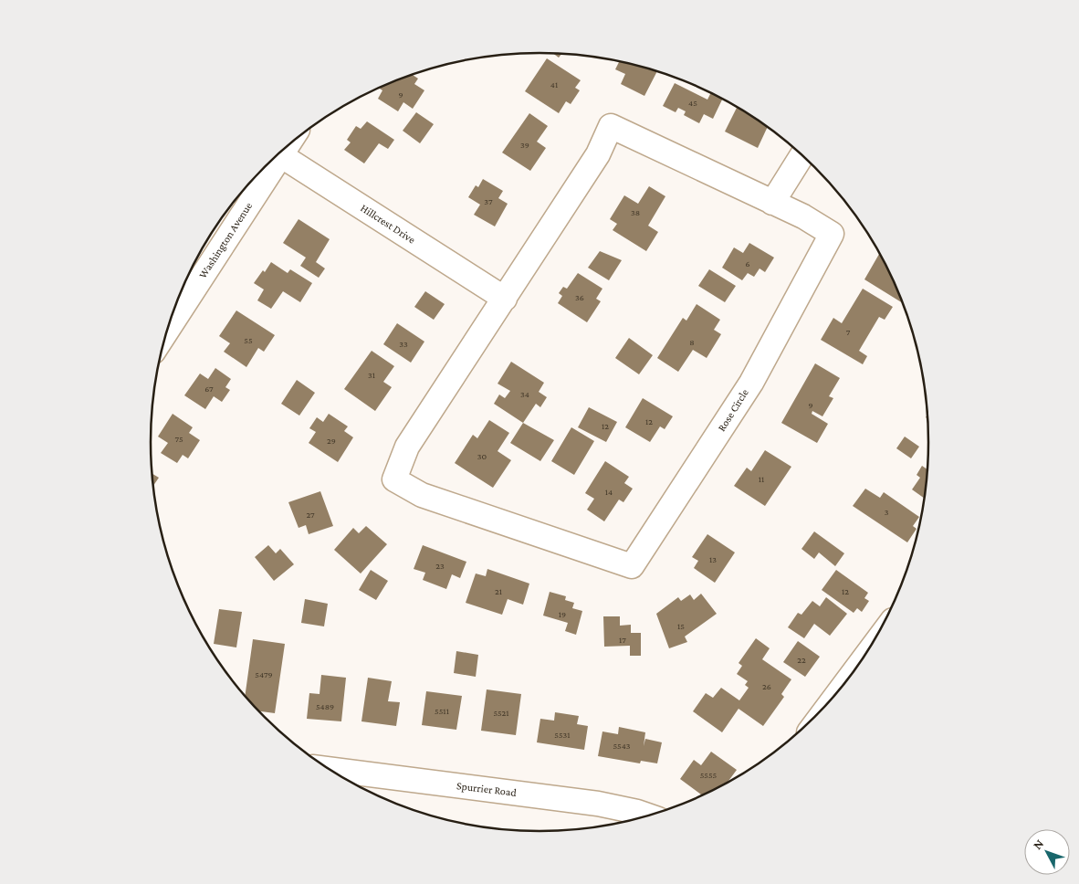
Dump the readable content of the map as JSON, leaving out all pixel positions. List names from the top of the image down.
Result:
{
  "streets": {
    "street": [
      "Hillcrest Drive",
      "Washington Avenue",
      "Rose Circle",
      "Spurrier Road"
    ]
  },
  "crossings": [
    ["Hillcrest Drive", "Rose Circle"]
  ],
  "house_numbers": [
    "41",
    "9",
    "45",
    "39",
    "37",
    "38",
    "6",
    "36",
    "7",
    "55",
    "8",
    "33",
    "31",
    "67",
    "34",
    "9",
    "12",
    "12",
    "75",
    "29",
    "30",
    "11",
    "14",
    "3",
    "27",
    "13",
    "23",
    "21",
    "12",
    "19",
    "15",
    "17",
    "22",
    "5479",
    "26",
    "5489",
    "5511",
    "5521",
    "5531",
    "5543",
    "5555"
  ],
  "north": "top left"
}
